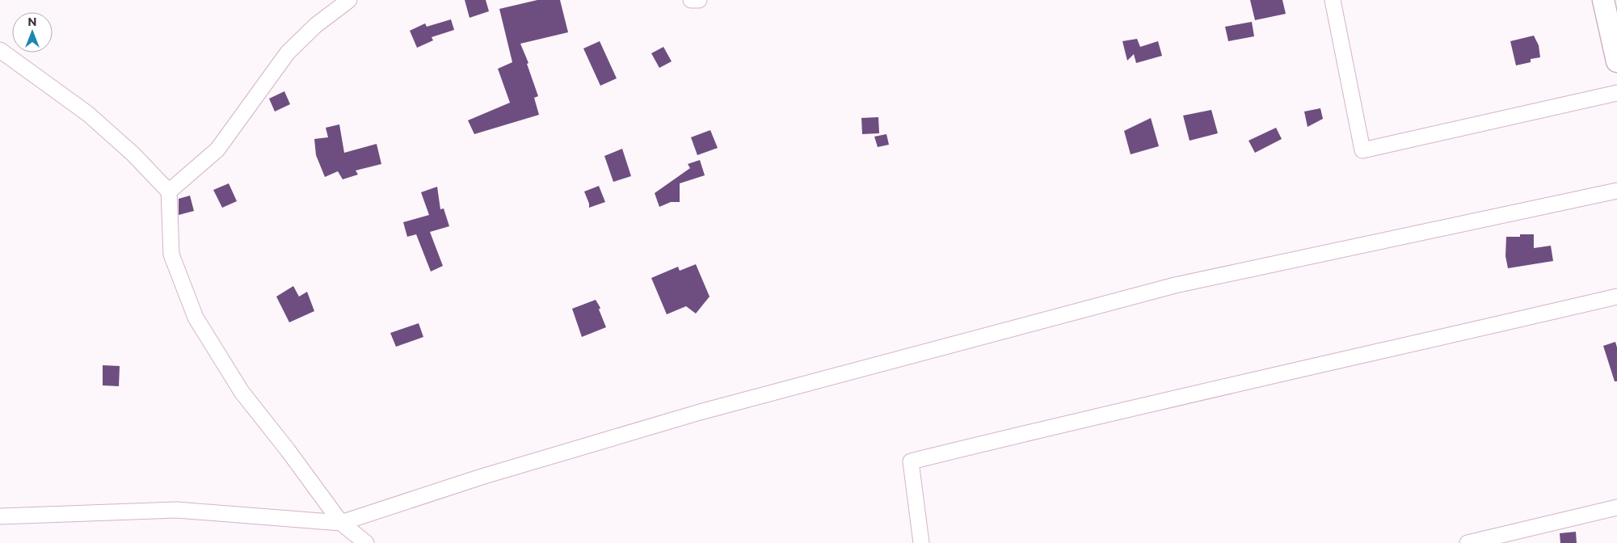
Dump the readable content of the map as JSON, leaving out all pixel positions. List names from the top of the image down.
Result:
{
  "north": "top"
}
